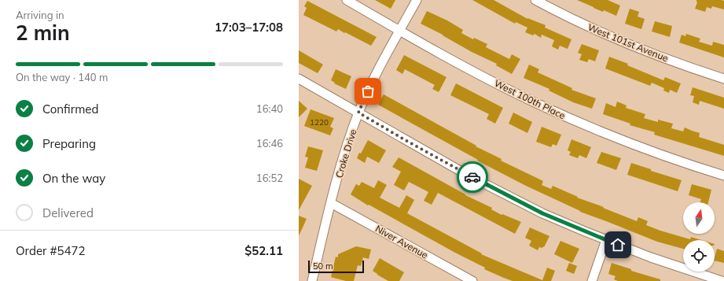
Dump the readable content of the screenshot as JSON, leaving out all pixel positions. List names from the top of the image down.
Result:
{
  "streets": {
    "street": [
      "West 101st Avenue",
      "West 100th Place",
      "Croke Drive",
      "Niver Avenue"
    ]
  },
  "crossings": [
    ["West 100th Place", "Croke Drive"],
    ["Croke Drive", "Niver Avenue"]
  ],
  "house_numbers": ["1220"],
  "scale_bar": "50 m",
  "north": "top",
  "page": {
    "heading": ["2 min", "Arriving in", "17:03–17:08"],
    "panel": ["Order #5472", "$52.11"],
    "bar": "On the way · 140 m",
    "list": [
      ["Confirmed", "16:40"],
      ["Preparing", "16:46"],
      ["On the way", "16:52"],
      "Delivered"
    ],
    "scale": "50 m"
  }
}
